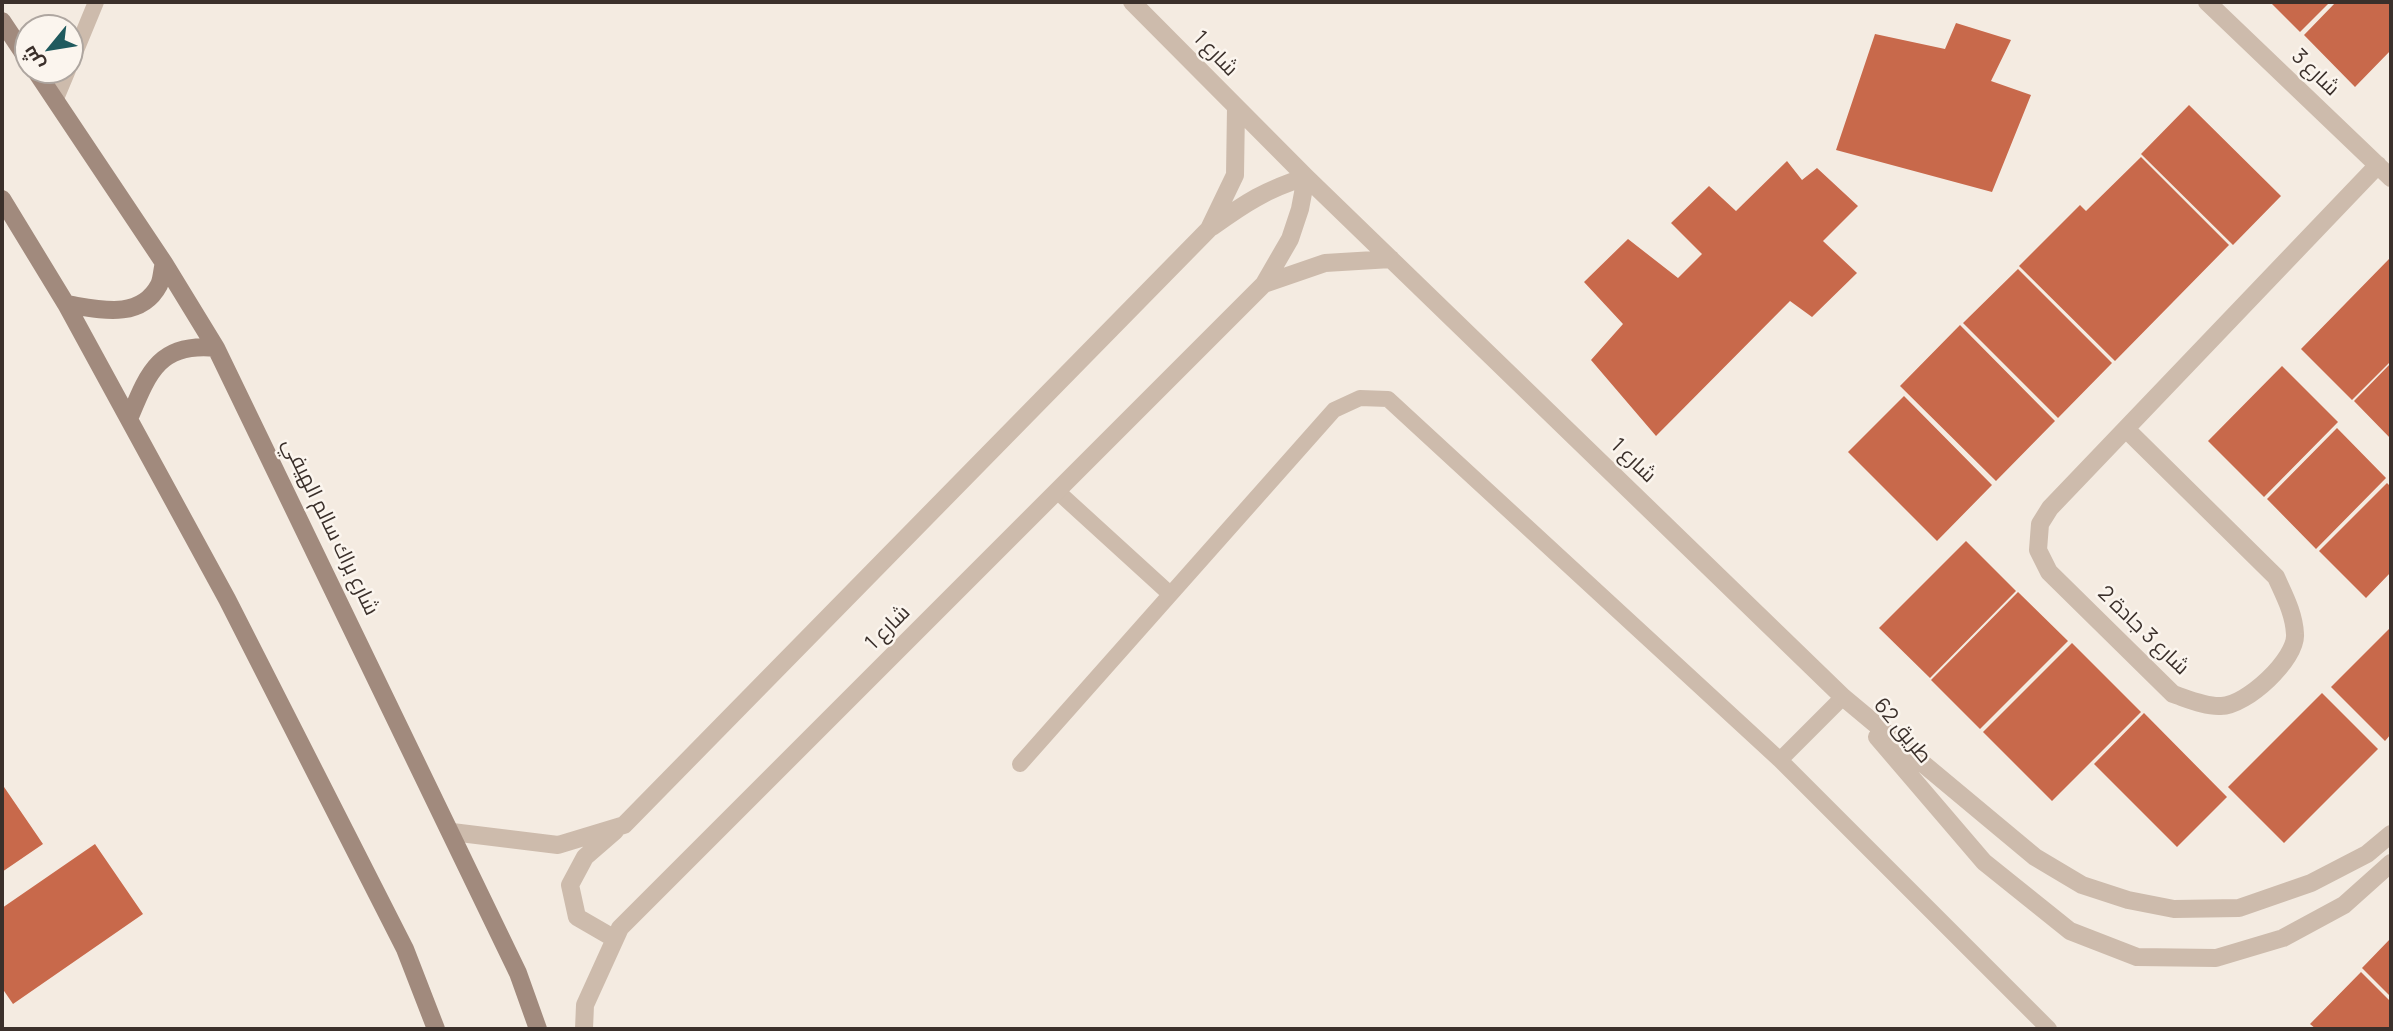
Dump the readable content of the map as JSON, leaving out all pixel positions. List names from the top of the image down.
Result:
{
  "streets": {
    "main road": ["شارع براك سالم الهيفي"],
    "street": [
      "شارع 1",
      "شارع 3",
      "شارع 3 جادة 2",
      "طريق 62"
    ]
  },
  "crossings": [
    ["شارع 1", "شارع براك سالم الهيفي"],
    ["شارع 1", "طريق 62"],
    ["شارع 3", "شارع 3 جادة 2"]
  ],
  "north": "bottom left"
}
